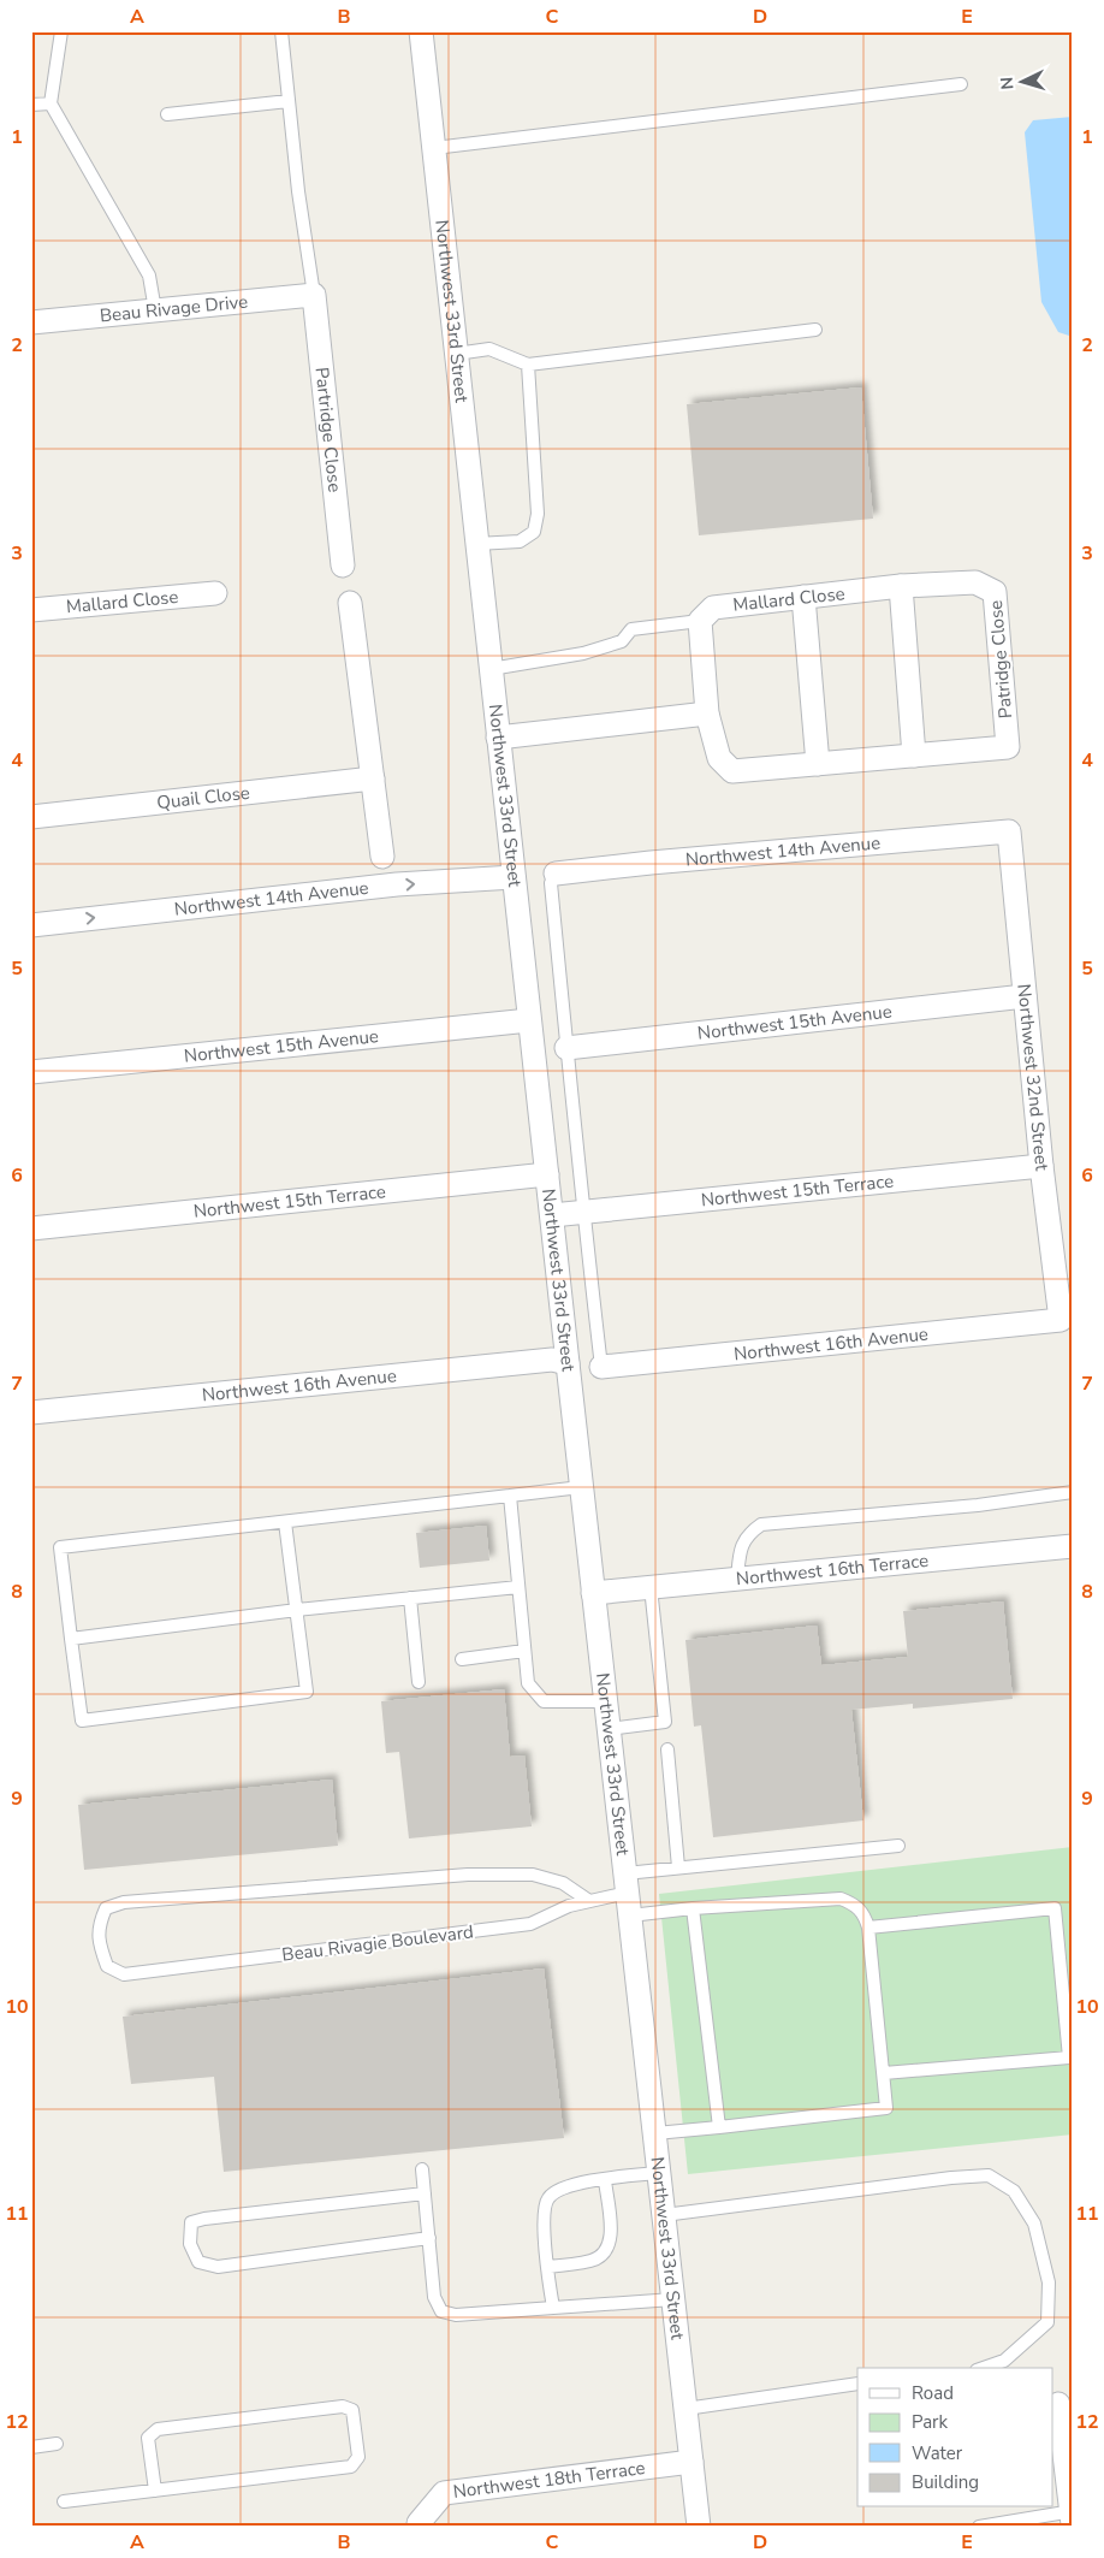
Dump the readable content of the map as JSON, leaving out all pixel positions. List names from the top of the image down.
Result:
{
  "streets": {
    "street": [
      "Beau Rivage Drive",
      "Northwest 33rd Street",
      "Partridge Close",
      "Mallard Close",
      "Patridge Close",
      "Quail Close",
      "Northwest 14th Avenue",
      "Northwest 15th Avenue",
      "Northwest 32nd Street",
      "Northwest 15th Terrace",
      "Northwest 16th Avenue",
      "Northwest 16th Terrace",
      "Northwest 18th Terrace"
    ],
    "lane": ["Beau Rivagie Boulevard"]
  },
  "crossings": [
    ["Beau Rivage Drive", "Partridge Close"],
    ["Northwest 33rd Street", "Northwest 14th Avenue"],
    ["Northwest 33rd Street", "Northwest 15th Avenue"],
    ["Northwest 33rd Street", "Northwest 15th Terrace"],
    ["Northwest 33rd Street", "Northwest 16th Avenue"],
    ["Northwest 33rd Street", "Northwest 16th Terrace"],
    ["Northwest 33rd Street", "Beau Rivagie Boulevard"],
    ["Northwest 33rd Street", "Northwest 18th Terrace"],
    ["Mallard Close", "Patridge Close"],
    ["Northwest 14th Avenue", "Northwest 32nd Street"],
    ["Northwest 15th Avenue", "Northwest 32nd Street"],
    ["Northwest 32nd Street", "Northwest 15th Terrace"],
    ["Northwest 32nd Street", "Northwest 16th Avenue"]
  ],
  "one_way": ["Northwest 14th Avenue"],
  "legend": [
    "Road",
    "Park",
    "Water",
    "Building"
  ],
  "north": "left",
  "grid": {
    "columns": [
      "A",
      "B",
      "C",
      "D",
      "E"
    ],
    "rows": [
      "1",
      "2",
      "3",
      "4",
      "5",
      "6",
      "7",
      "8",
      "9",
      "10",
      "11",
      "12"
    ]
  }
}
